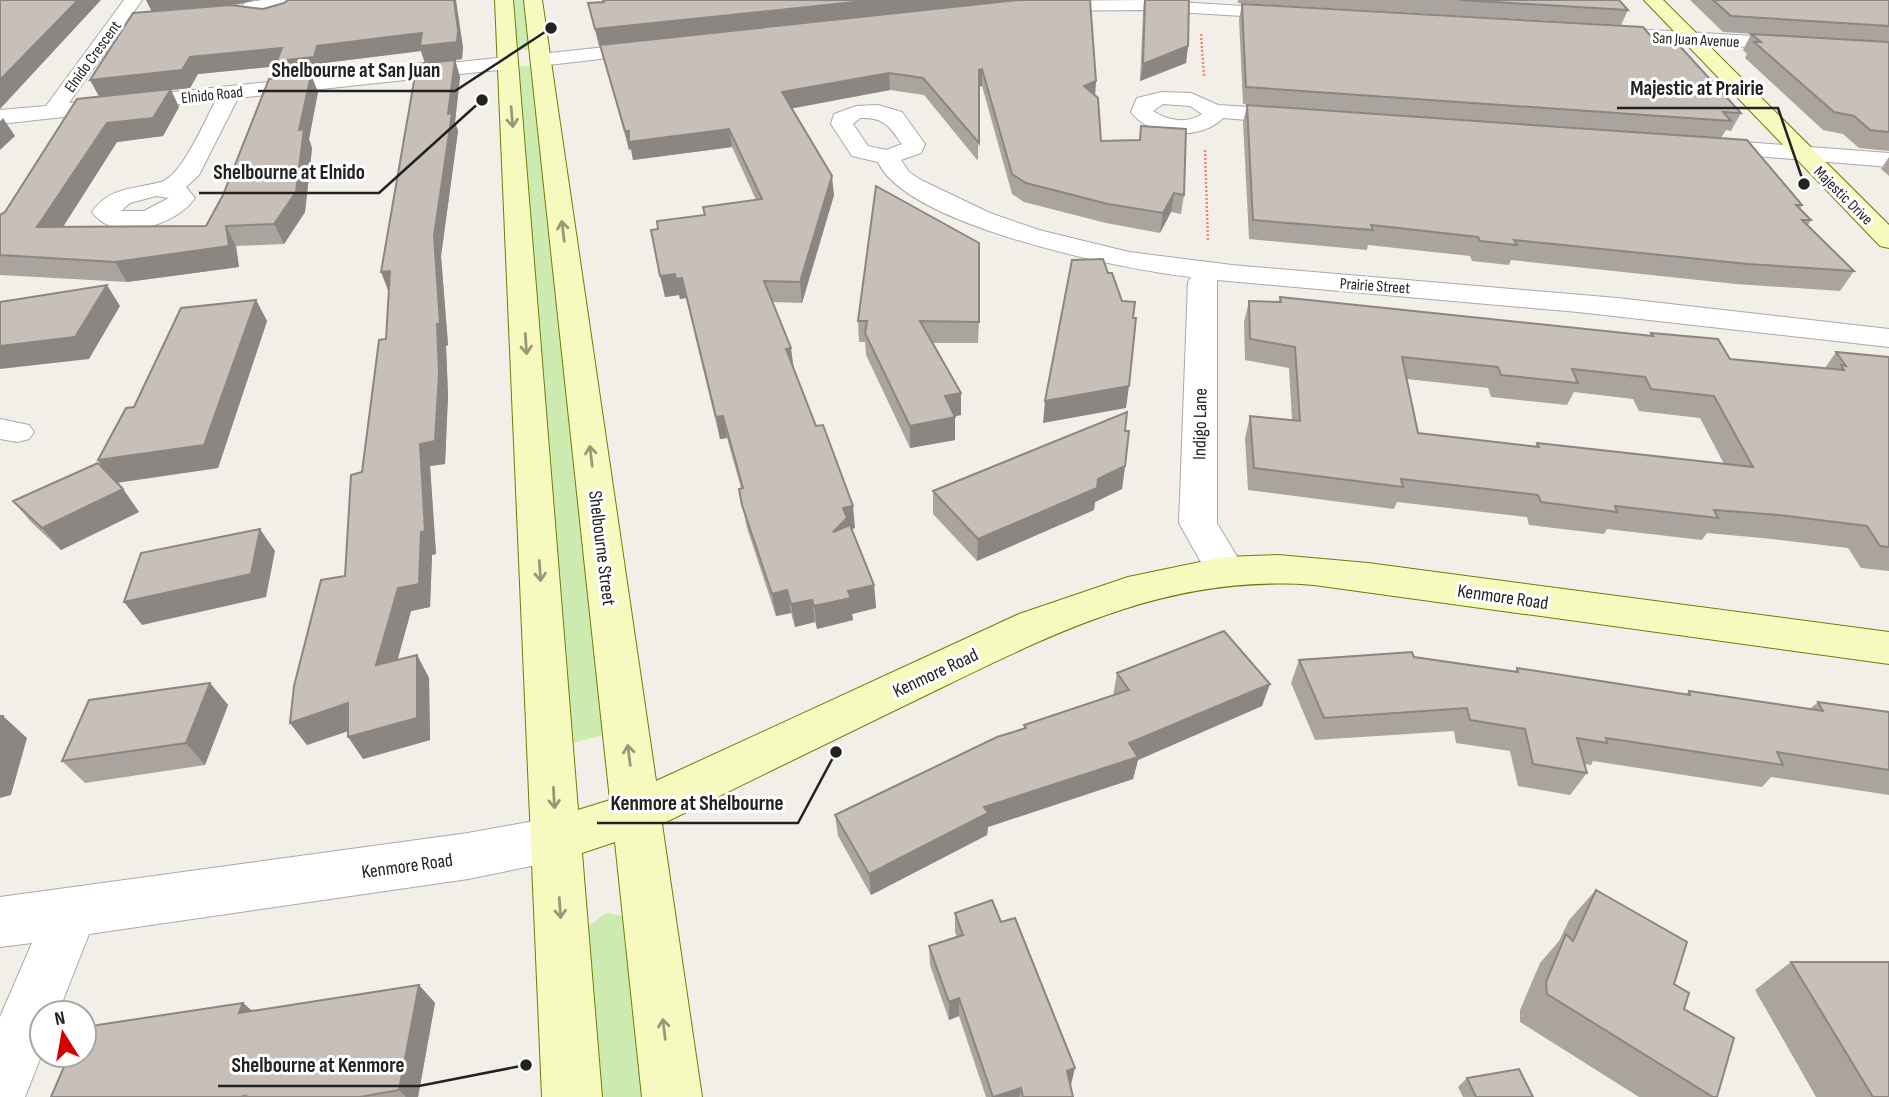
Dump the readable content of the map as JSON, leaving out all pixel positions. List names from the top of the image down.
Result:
{
  "streets": {
    "main road": ["Majestic Drive", "Shelbourne Street", "Kenmore Road"],
    "street": [
      "San Juan Avenue",
      "Elnido Crescent",
      "Elnido Road",
      "Prairie Street",
      "Indigo Lane"
    ]
  },
  "crossings": [
    ["San Juan Avenue", "Majestic Drive"],
    ["Elnido Crescent", "Elnido Road"],
    ["Elnido Road", "Shelbourne Street"],
    ["Prairie Street", "Indigo Lane"],
    ["Indigo Lane", "Kenmore Road"],
    ["Shelbourne Street", "Kenmore Road"]
  ],
  "places": [
    "Shelbourne at San Juan",
    "Shelbourne at Elnido",
    "Majestic at Prairie",
    "Kenmore at Shelbourne",
    "Shelbourne at Kenmore"
  ],
  "north": "top"
}
